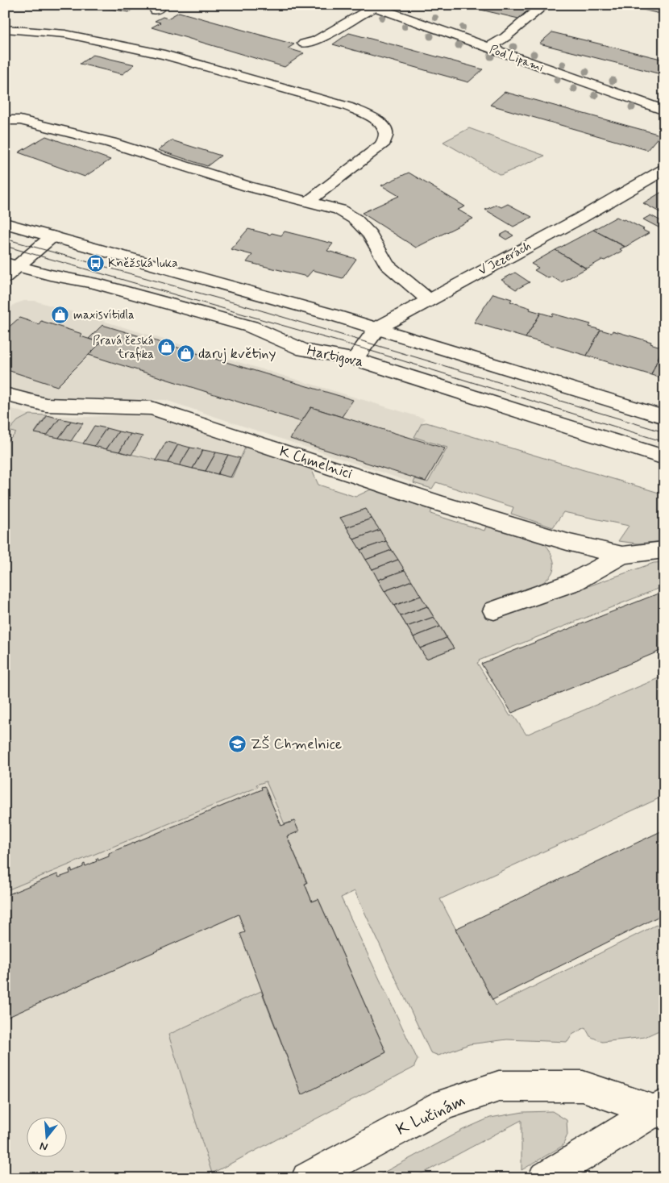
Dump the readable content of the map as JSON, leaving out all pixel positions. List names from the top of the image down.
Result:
{
  "streets": {
    "street": [
      "Pod Lipami",
      "V Jezerách",
      "Hartigova",
      "K Chmelnici",
      "K Lučinám"
    ]
  },
  "crossings": [
    ["V Jezerách", "Hartigova"]
  ],
  "places": {
    "bus stop": ["Kněžská luka"],
    "shop": ["maxisvítidla", "Pravá česká trafika", "daruj květiny"],
    "school or university": ["ZŠ Chmelnice"]
  },
  "north": "bottom"
}
